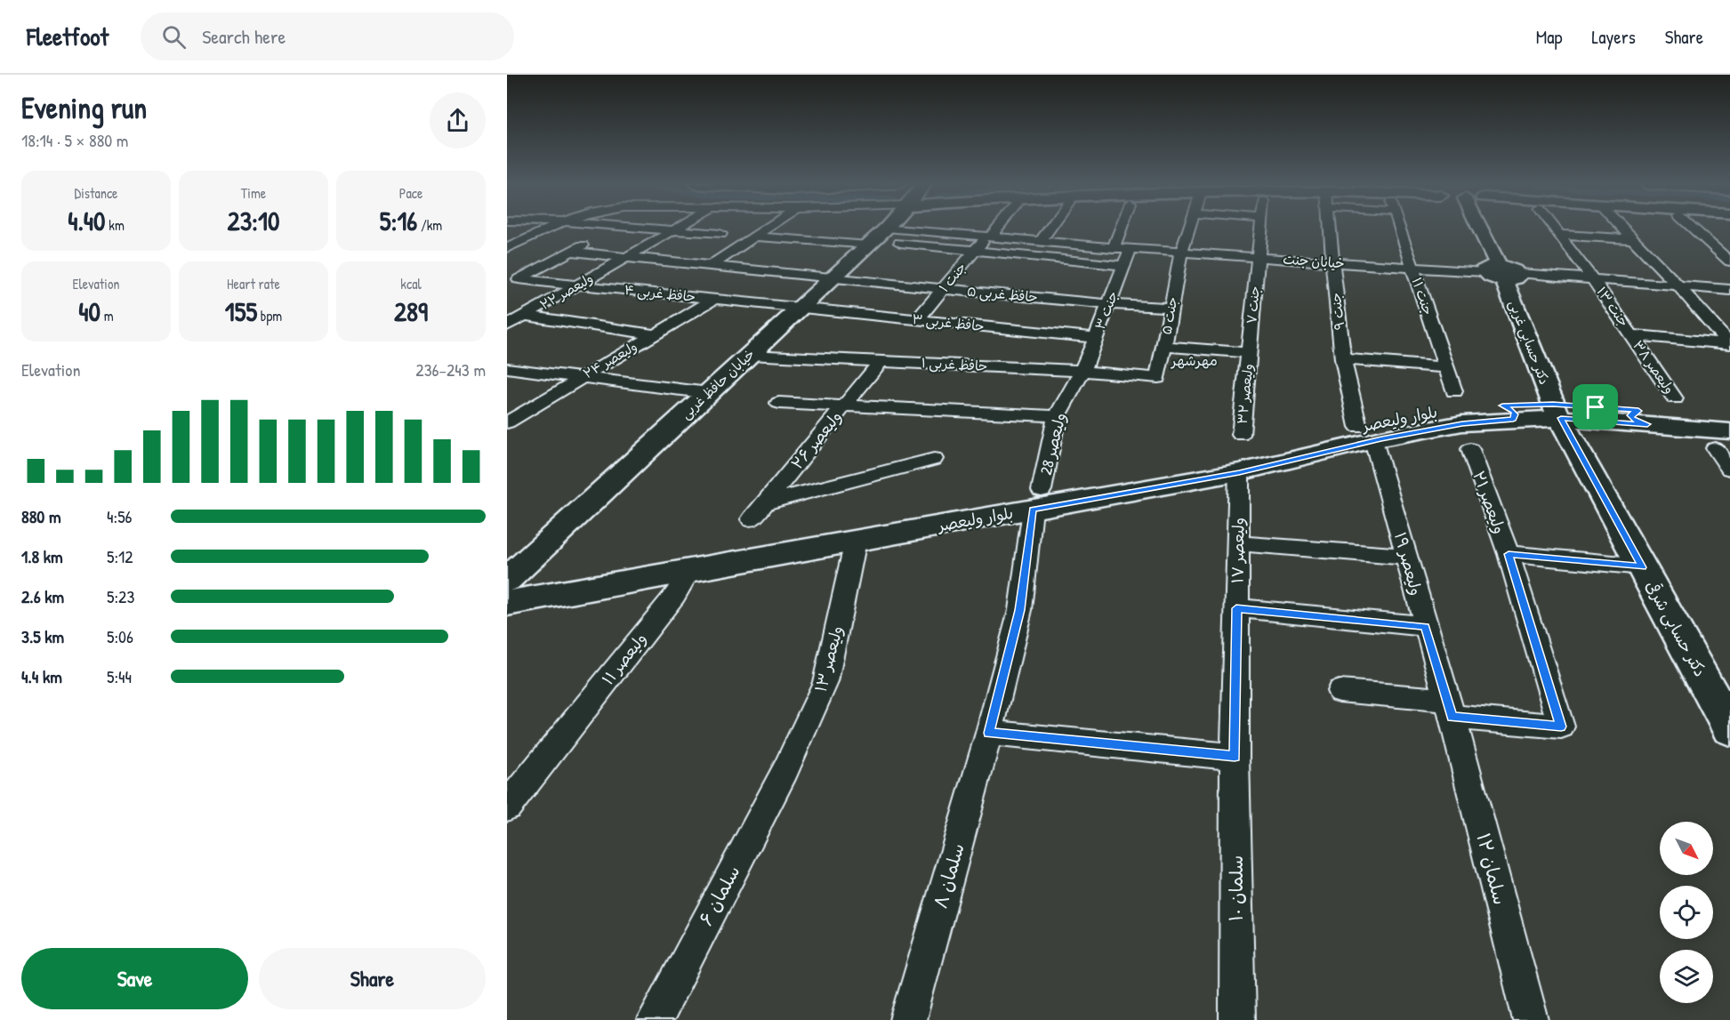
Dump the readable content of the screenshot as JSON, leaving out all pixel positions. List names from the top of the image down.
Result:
{
  "streets": {
    "main road": [
      "دکتر حسابی غربی",
      "خیابان حافظ غربی",
      "بلوار ولیعصر",
      "دکتر حسابی شرقی"
    ],
    "street": [
      "خیابان جنت",
      "جنت ۱",
      "ولیعصر ۲۲",
      "حافظ غربی ۴",
      "حافظ غربی ۵",
      "جنت ۱۱",
      "جنت ۷",
      "جنت ۱۳",
      "جنت ۳",
      "جنت ۹",
      "جنت ۵",
      "حافظ غربی ۳",
      "ولیعصر ۲۴",
      "حافظ غربی ۱",
      "ولیعصر ۳۸",
      "ولیعصر ۳۲",
      "ولیعصر ۲۶",
      "ولیعصر 28",
      "ولیعصر ۲۱",
      "ولیعصر ۱۷",
      "ولیعصر ۱۹",
      "ولیعصر ۱۱",
      "ولیعصر ۱۳",
      "سلمان ۱۲",
      "سلمان ۸",
      "سلمان ۱۰",
      "سلمان ۶"
    ]
  },
  "crossings": [
    ["خیابان جنت", "جنت ۱"],
    ["خیابان جنت", "جنت ۱۱"],
    ["خیابان جنت", "جنت ۷"],
    ["خیابان جنت", "جنت ۱۳"],
    ["خیابان جنت", "جنت ۳"],
    ["خیابان جنت", "جنت ۹"],
    ["خیابان جنت", "جنت ۵"],
    ["خیابان جنت", "دکتر حسابی غربی"],
    ["خیابان جنت", "خیابان حافظ غربی"],
    ["جنت ۱", "حافظ غربی ۵"],
    ["جنت ۱", "حافظ غربی ۳"],
    ["ولیعصر ۲۲", "حافظ غربی ۴"],
    ["ولیعصر ۲۲", "حافظ غربی ۵"],
    ["حافظ غربی ۴", "حافظ غربی ۳"],
    ["حافظ غربی ۴", "ولیعصر ۲۴"],
    ["حافظ غربی ۴", "خیابان حافظ غربی"],
    ["حافظ غربی ۵", "جنت ۳"],
    ["حافظ غربی ۵", "جنت ۵"],
    ["حافظ غربی ۵", "خیابان حافظ غربی"],
    ["جنت ۷", "ولیعصر ۳۲"],
    ["جنت ۱۳", "ولیعصر ۳۸"],
    ["جنت ۳", "حافظ غربی ۳"],
    ["جنت ۳", "حافظ غربی ۱"],
    ["جنت ۳", "ولیعصر 28"],
    ["جنت ۹", "بلوار ولیعصر"],
    ["جنت ۹", "ولیعصر ۱۹"],
    ["جنت ۵", "حافظ غربی ۱"],
    ["حافظ غربی ۳", "خیابان حافظ غربی"],
    ["دکتر حسابی غربی", "بلوار ولیعصر"],
    ["دکتر حسابی غربی", "دکتر حسابی شرقی"],
    ["حافظ غربی ۱", "خیابان حافظ غربی"],
    ["حافظ غربی ۱", "ولیعصر ۲۶"],
    ["حافظ غربی ۱", "ولیعصر 28"],
    ["خیابان حافظ غربی", "بلوار ولیعصر"],
    ["بلوار ولیعصر", "ولیعصر 28"],
    ["بلوار ولیعصر", "ولیعصر ۱۷"],
    ["بلوار ولیعصر", "ولیعصر ۱۹"],
    ["بلوار ولیعصر", "دکتر حسابی شرقی"],
    ["بلوار ولیعصر", "ولیعصر ۱۱"],
    ["بلوار ولیعصر", "ولیعصر ۱۳"],
    ["ولیعصر 28", "سلمان ۸"],
    ["ولیعصر ۲۱", "ولیعصر ۱۹"],
    ["ولیعصر ۲۱", "سلمان ۱۲"],
    ["ولیعصر ۱۷", "سلمان ۱۰"],
    ["ولیعصر ۱۹", "سلمان ۱۲"],
    ["ولیعصر ۱۳", "سلمان ۶"]
  ],
  "districts": ["مهرشهر"],
  "north": "bottom right",
  "page": {
    "header": "Fleetfoot",
    "search": "Search here",
    "nav": ["Map", "Layers", "Share"],
    "heading": ["Evening run", "18:14 · 5 × 880 m"],
    "stats": [
      ["Distance", "4.40 km"],
      ["Time", "23:10"],
      ["Pace", "5:16 /km"],
      ["Elevation", "40 m"],
      ["Heart rate", "155 bpm"],
      ["kcal", "289"]
    ],
    "chart": ["Elevation", "236–243 m"],
    "list": [
      {
        "name": "880 m",
        "note": "4:56"
      },
      {
        "name": "1.8 km",
        "note": "5:12"
      },
      {
        "name": "2.6 km",
        "note": "5:23"
      },
      {
        "name": "3.5 km",
        "note": "5:06"
      },
      {
        "name": "4.4 km",
        "note": "5:44"
      }
    ],
    "buttons": ["Save", "Share"]
  }
}
